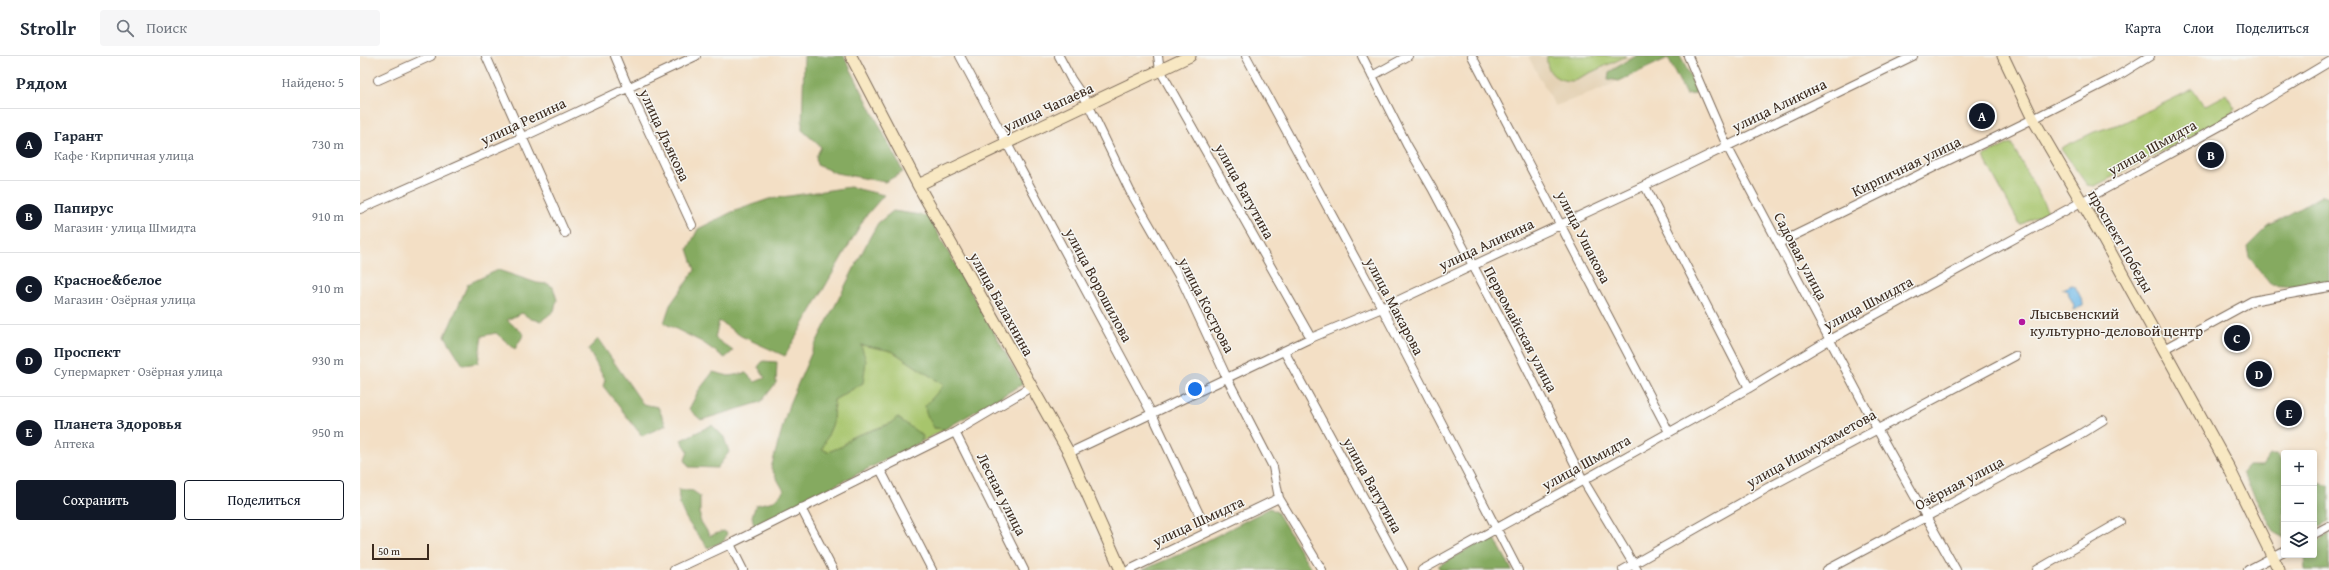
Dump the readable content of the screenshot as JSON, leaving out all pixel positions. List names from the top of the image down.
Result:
{
  "streets": {
    "street": [
      "улица Аликина",
      "улица Чапаева",
      "улица Репина",
      "улица Дъякова",
      "улица Шмидта",
      "Кирпичная улица",
      "улица Ватутина",
      "улица Ушакова",
      "проспект Победы",
      "Садовая улица",
      "улица Ворошилова",
      "улица Балахнина",
      "улица Кострова",
      "улица Макарова",
      "Первомайская улица",
      "улица Ишмухаметова",
      "Озёрная улица",
      "Лесная улица"
    ]
  },
  "crossings": [
    ["улица Аликина", "улица Ватутина"],
    ["улица Аликина", "улица Ушакова"],
    ["улица Аликина", "Садовая улица"],
    ["улица Аликина", "улица Ворошилова"],
    ["улица Аликина", "улица Балахнина"],
    ["улица Аликина", "улица Кострова"],
    ["улица Аликина", "улица Макарова"],
    ["улица Аликина", "Первомайская улица"],
    ["улица Чапаева", "улица Ватутина"],
    ["улица Чапаева", "улица Ворошилова"],
    ["улица Чапаева", "улица Балахнина"],
    ["улица Чапаева", "улица Кострова"],
    ["улица Репина", "улица Дъякова"],
    ["улица Шмидта", "улица Ушакова"],
    ["улица Шмидта", "проспект Победы"],
    ["улица Шмидта", "Садовая улица"],
    ["улица Шмидта", "улица Ворошилова"],
    ["улица Шмидта", "улица Кострова"],
    ["улица Шмидта", "улица Макарова"],
    ["улица Шмидта", "Первомайская улица"],
    ["Кирпичная улица", "проспект Победы"],
    ["Кирпичная улица", "Садовая улица"],
    ["Садовая улица", "улица Ишмухаметова"],
    ["Садовая улица", "Озёрная улица"],
    ["Первомайская улица", "улица Ишмухаметова"]
  ],
  "places": ["Лысьвенский культурно-деловой центр"],
  "scale_bar": "50 m",
  "page": {
    "header": "Strollr",
    "search": "Поиск",
    "nav": ["Карта", "Слои", "Поделиться"],
    "heading": ["Рядом", "Найдено: 5"],
    "pins": [
      "A",
      "B",
      "C",
      "D",
      "E"
    ],
    "list": [
      {
        "mark": "A",
        "name": "Гарант",
        "note": "Кафе · Кирпичная улица",
        "value": "730 m"
      },
      {
        "mark": "B",
        "name": "Папирус",
        "note": "Магазин · улица Шмидта",
        "value": "910 m"
      },
      {
        "mark": "C",
        "name": "Красное&белое",
        "note": "Магазин · Озёрная улица",
        "value": "910 m"
      },
      {
        "mark": "D",
        "name": "Проспект",
        "note": "Супермаркет · Озёрная улица",
        "value": "930 m"
      },
      {
        "mark": "E",
        "name": "Планета Здоровья",
        "note": "Аптека",
        "value": "950 m"
      }
    ],
    "map_buttons": ["+", "−"],
    "buttons": ["Сохранить", "Поделиться"],
    "scale": "50 m"
  }
}
